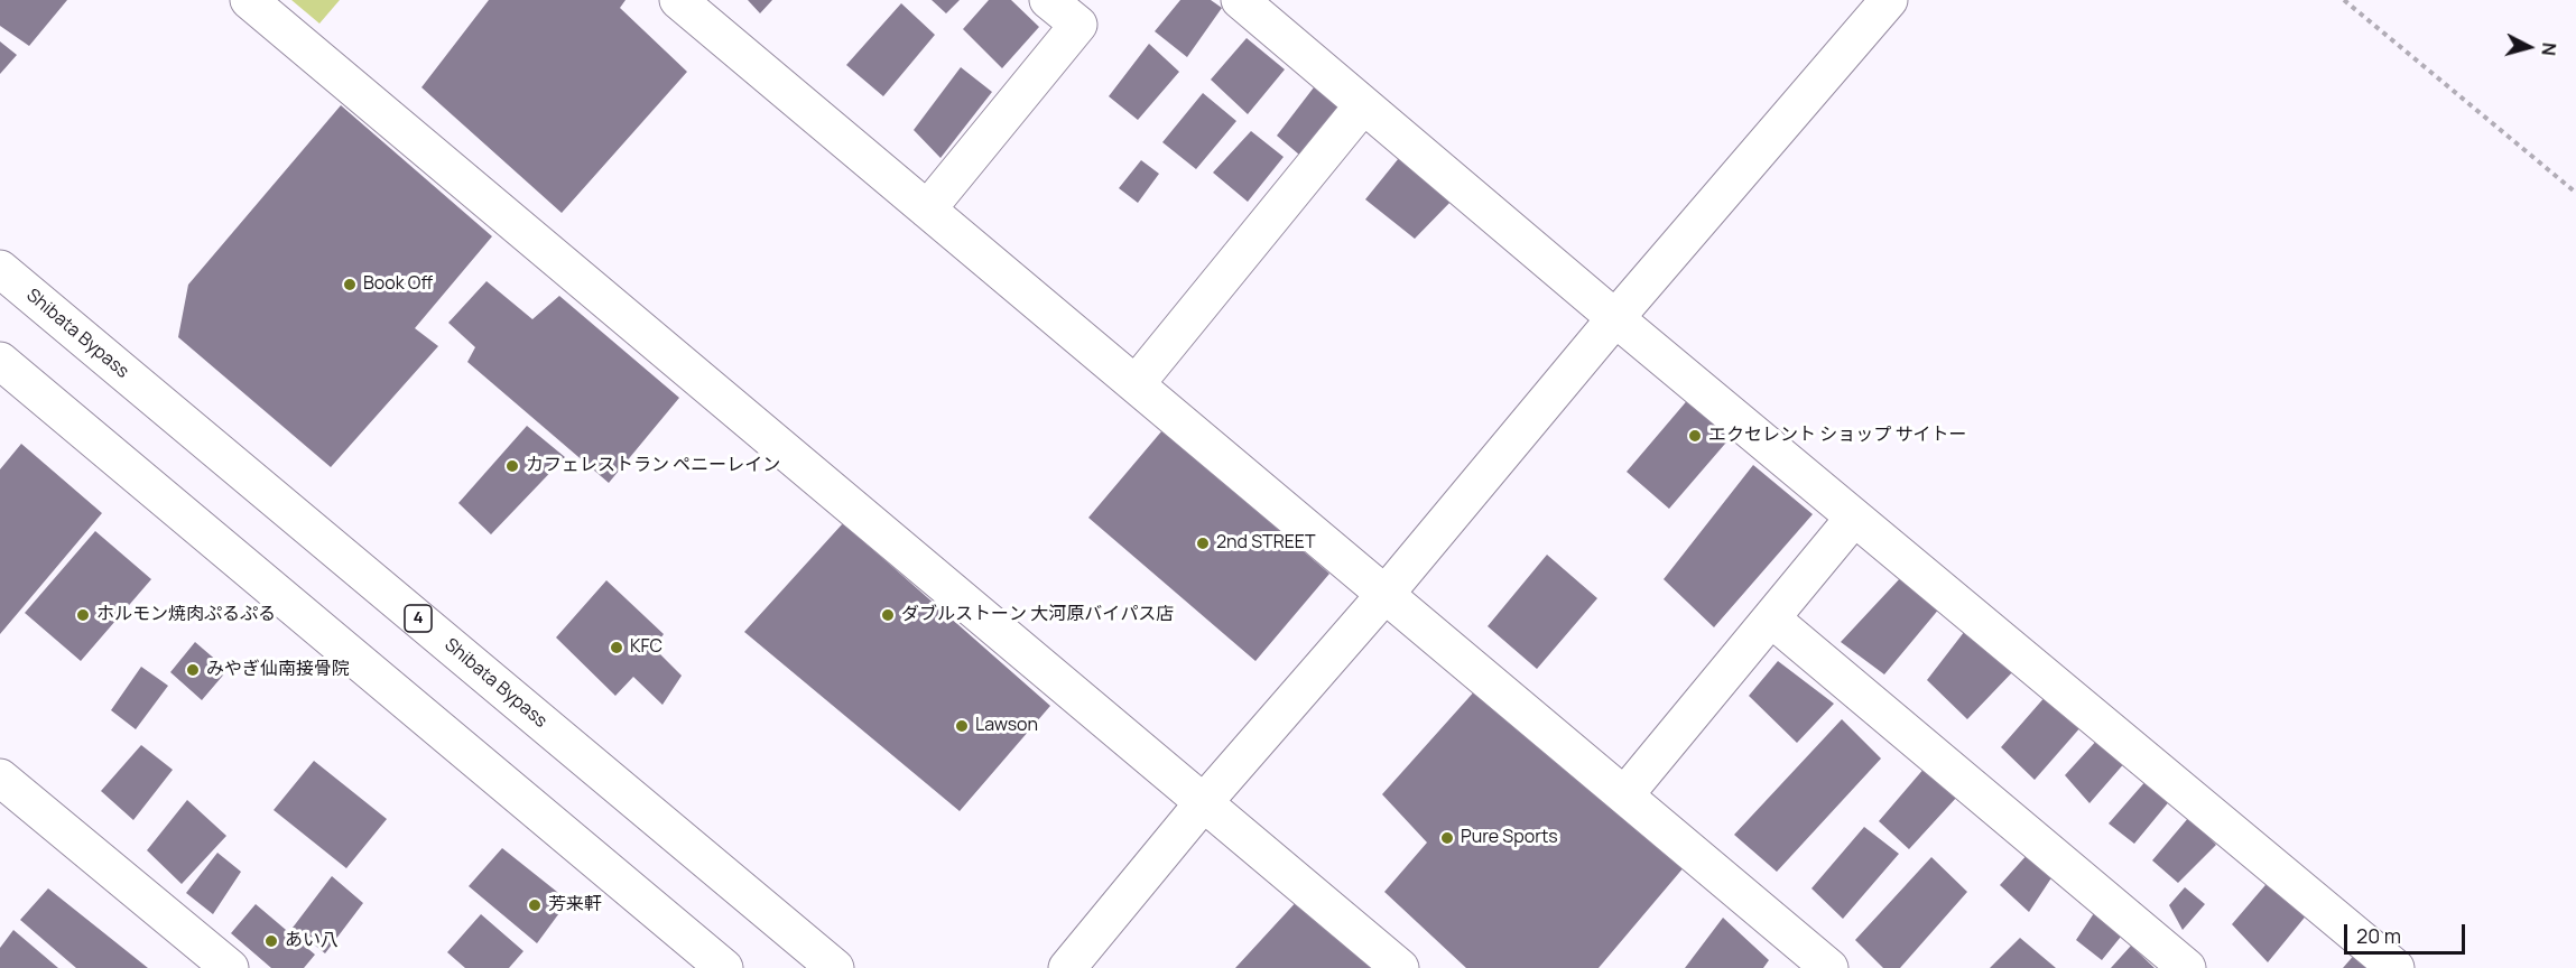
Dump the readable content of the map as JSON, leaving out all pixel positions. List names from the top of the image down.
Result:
{
  "streets": {
    "main road": ["Shibata Bypass", "4"]
  },
  "places": [
    "Book Off",
    "エクセレント ショップ サイトー",
    "カフェレストラン ペニーレイン",
    "2nd STREET",
    "ホルモン焼肉ぷるぷる",
    "ダブルストーン 大河原バイパス店",
    "KFC",
    "みやぎ仙南接骨院",
    "Lawson",
    "Pure Sports",
    "芳来軒",
    "あい八"
  ],
  "scale_bar": "20 m",
  "north": "right"
}
